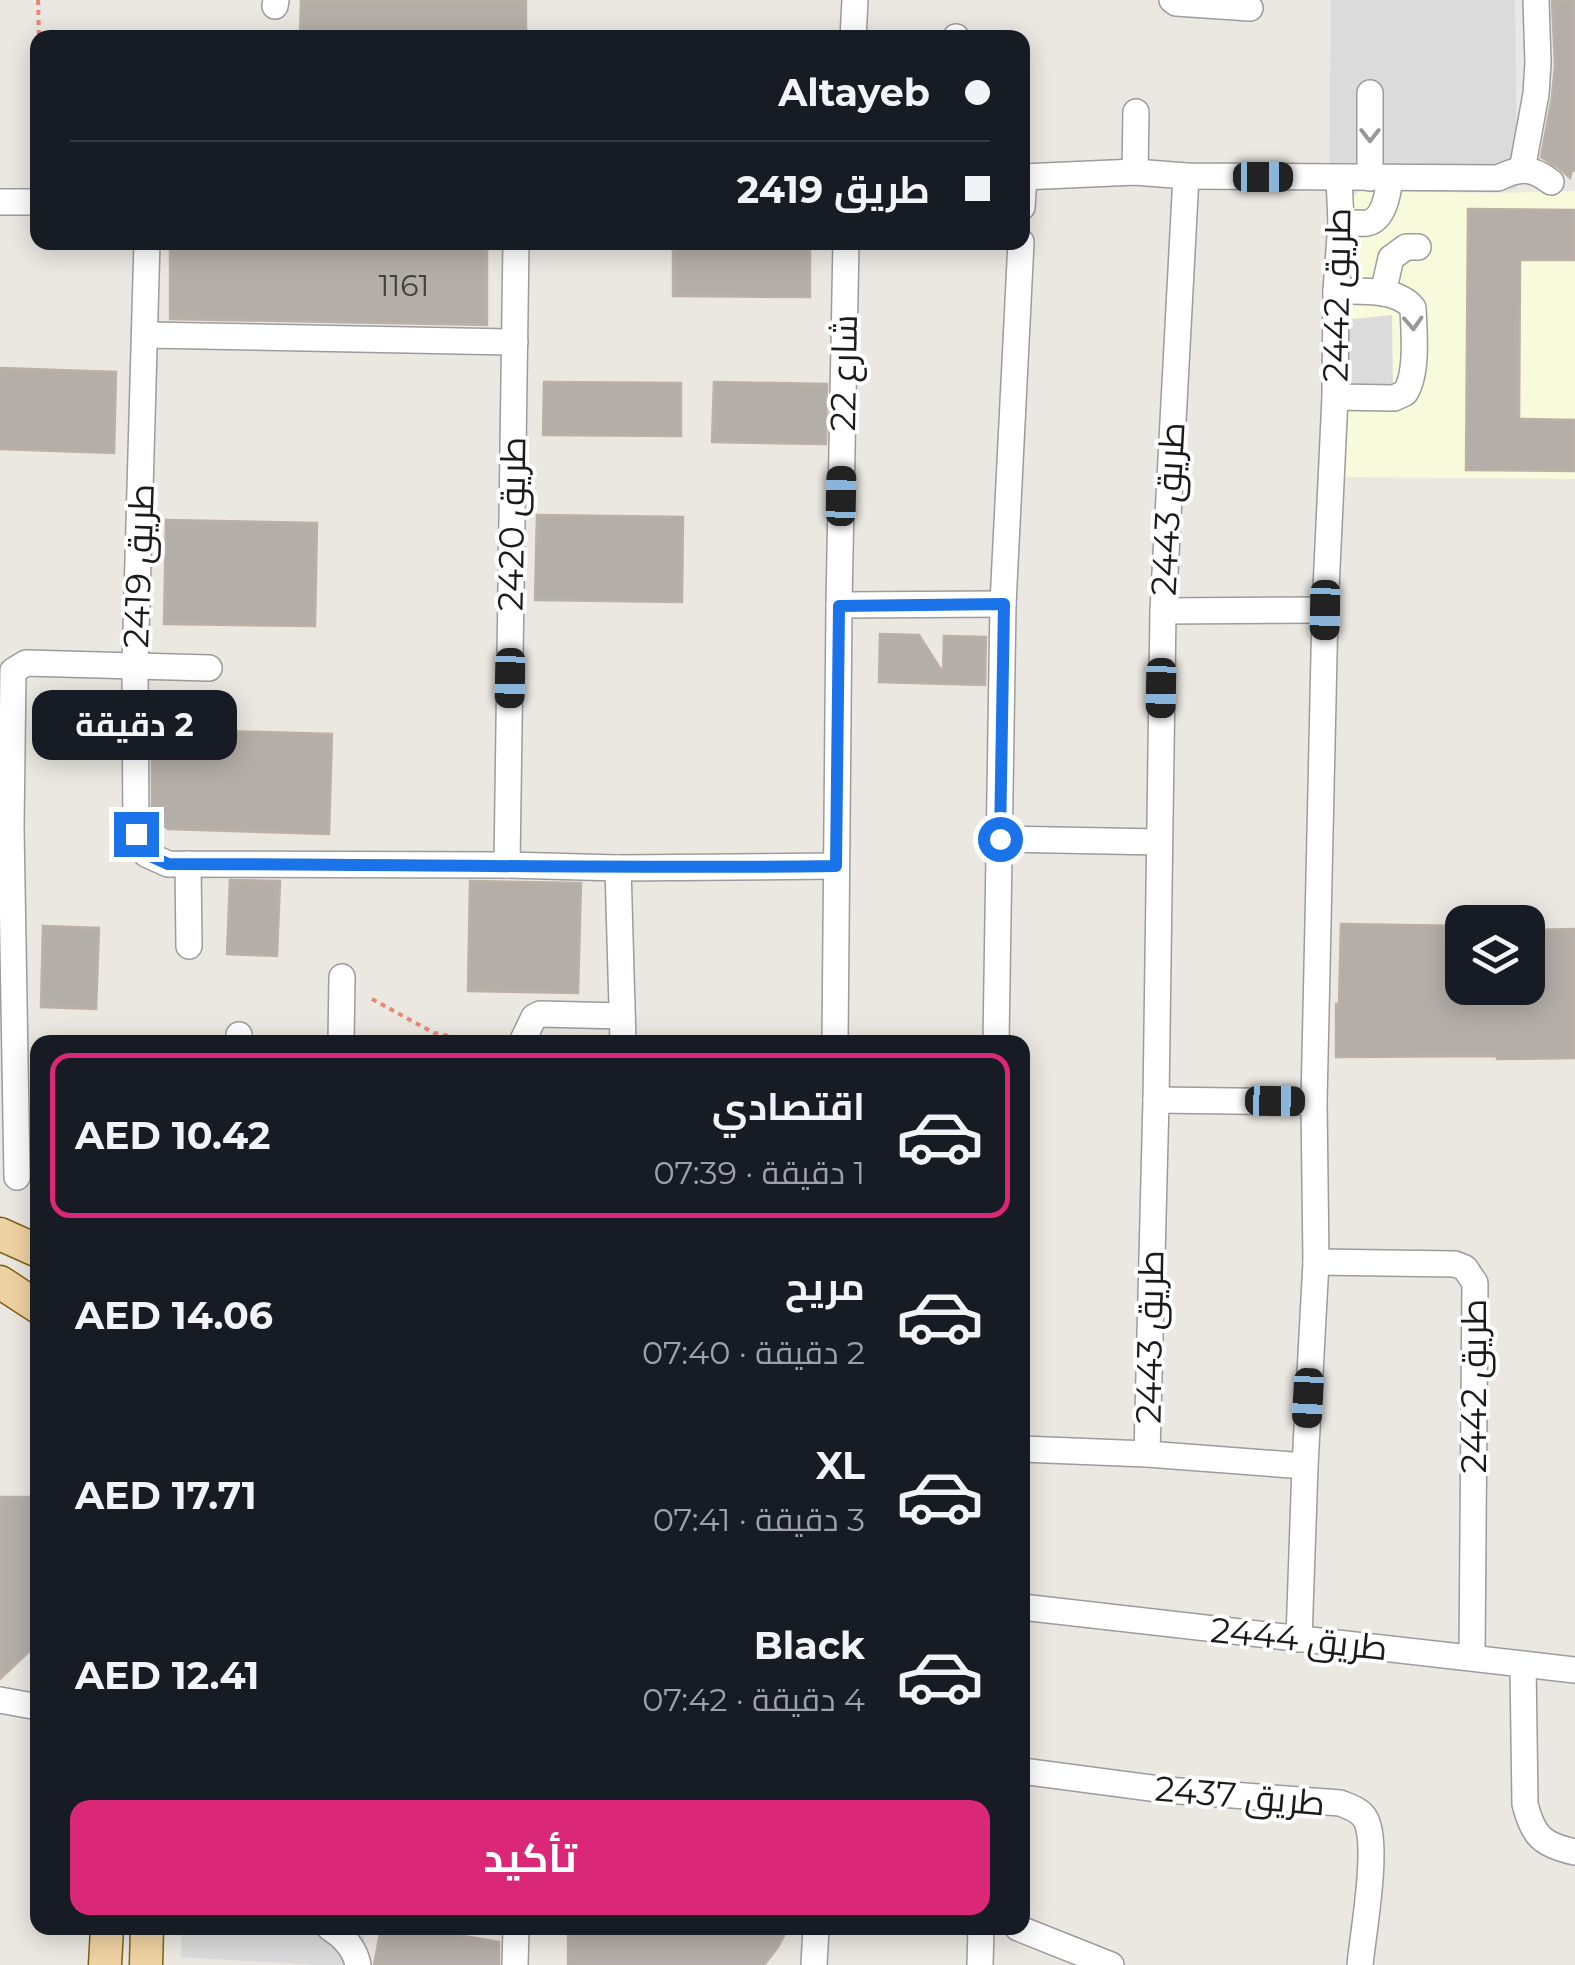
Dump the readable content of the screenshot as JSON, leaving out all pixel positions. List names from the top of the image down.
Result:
{
  "streets": {
    "street": [
      "طريق 2442",
      "شارع 22",
      "طريق 2443",
      "طريق 2420",
      "طريق 2419",
      "طريق 2444",
      "طريق 2437"
    ]
  },
  "crossings": [
    ["طريق 2442", "طريق 2443"],
    ["طريق 2442", "طريق 2444"],
    ["شارع 22", "طريق 2419"],
    ["طريق 2420", "طريق 2419"]
  ],
  "house_numbers": ["1161"],
  "page": {
    "banner": ["Altayeb", "طريق 2419"],
    "bubble": "2 دقيقة",
    "list": [
      {
        "name": "اقتصادي",
        "note": "1 دقيقة · 07:39",
        "value": "AED 10.42"
      },
      {
        "name": "مريح",
        "note": "2 دقيقة · 07:40",
        "value": "AED 14.06"
      },
      {
        "name": "XL",
        "note": "3 دقيقة · 07:41",
        "value": "AED 17.71"
      },
      {
        "name": "Black",
        "note": "4 دقيقة · 07:42",
        "value": "AED 12.41"
      }
    ],
    "buttons": "تأكيد"
  }
}
